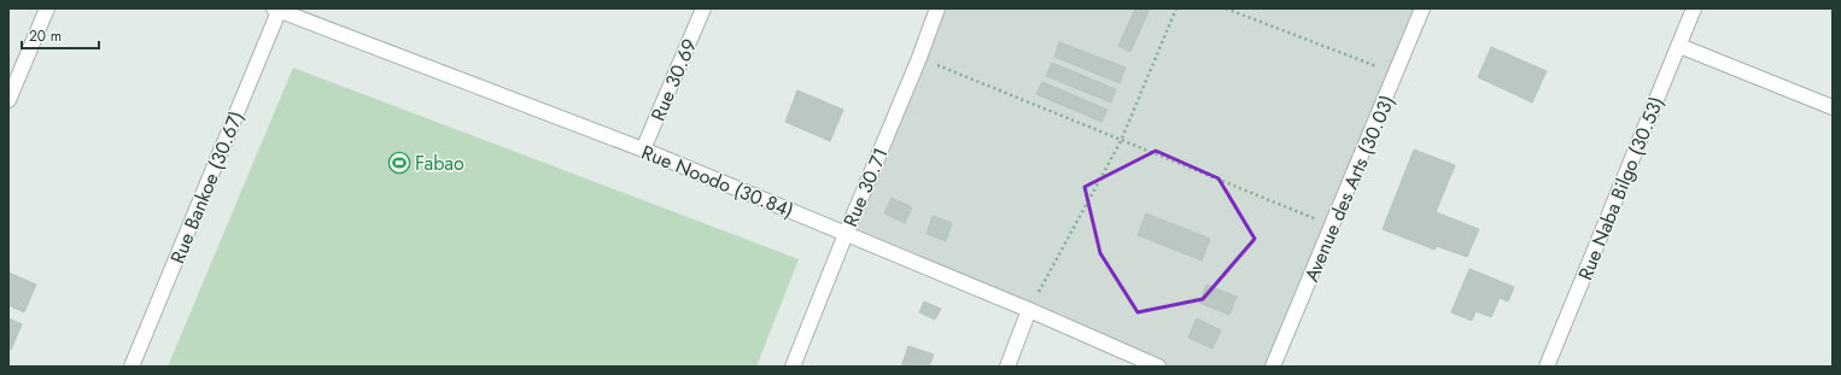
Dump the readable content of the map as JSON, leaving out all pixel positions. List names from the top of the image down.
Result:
{
  "streets": {
    "street": [
      "Rue 30.69",
      "Rue Noodo (30.84)",
      "Rue Bankoe (30.67)",
      "Rue 30.71",
      "Avenue des Arts (30.03)",
      "Rue Naba Bilgo (30.53)"
    ]
  },
  "crossings": [
    ["Rue 30.69", "Rue Noodo (30.84)"],
    ["Rue Noodo (30.84)", "Rue Bankoe (30.67)"],
    ["Rue Noodo (30.84)", "Rue 30.71"]
  ],
  "places": {
    "sports": ["Fabao"]
  },
  "scale_bar": "20 m"
}
